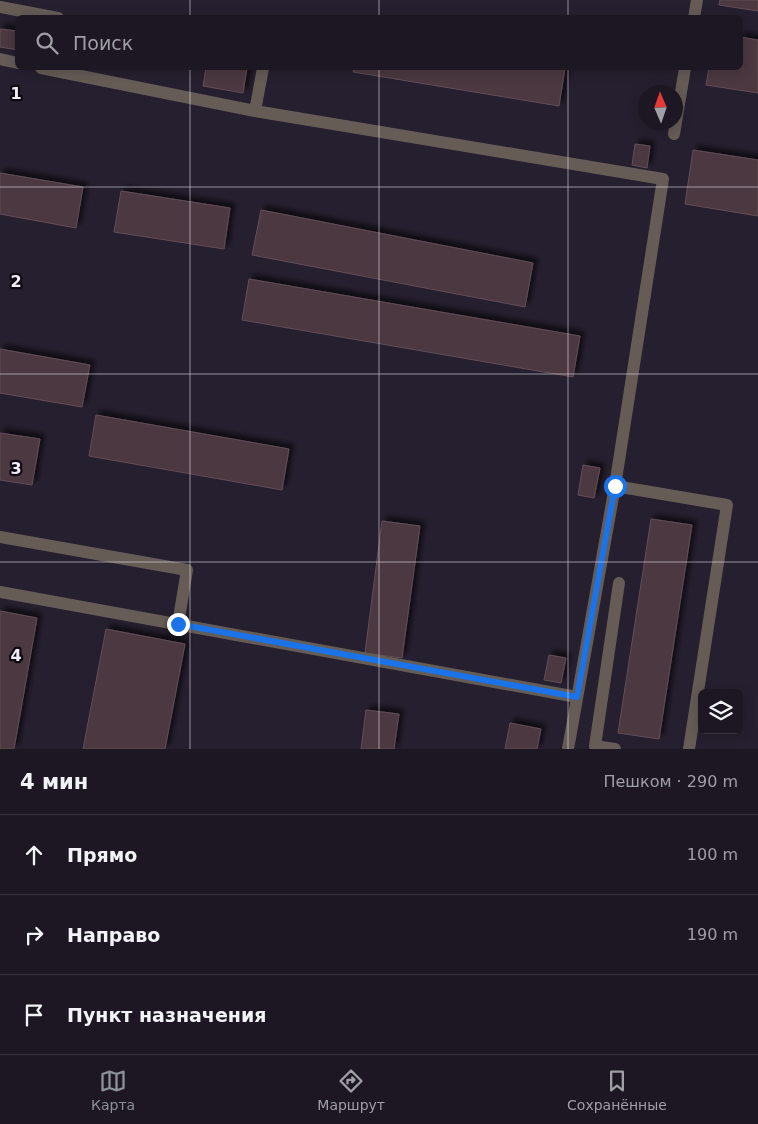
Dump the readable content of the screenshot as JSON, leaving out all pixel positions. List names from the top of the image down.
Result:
{
  "north": "top",
  "page": {
    "search": "Поиск",
    "heading": ["4 мин", "Пешком · 290 m"],
    "list": [
      ["Прямо", "100 m"],
      ["Направо", "190 m"],
      "Пункт назначения"
    ],
    "nav": ["Карта", "Маршрут", "Сохранённые"]
  },
  "grid": {
    "rows": [
      "1",
      "2",
      "3",
      "4"
    ]
  }
}
